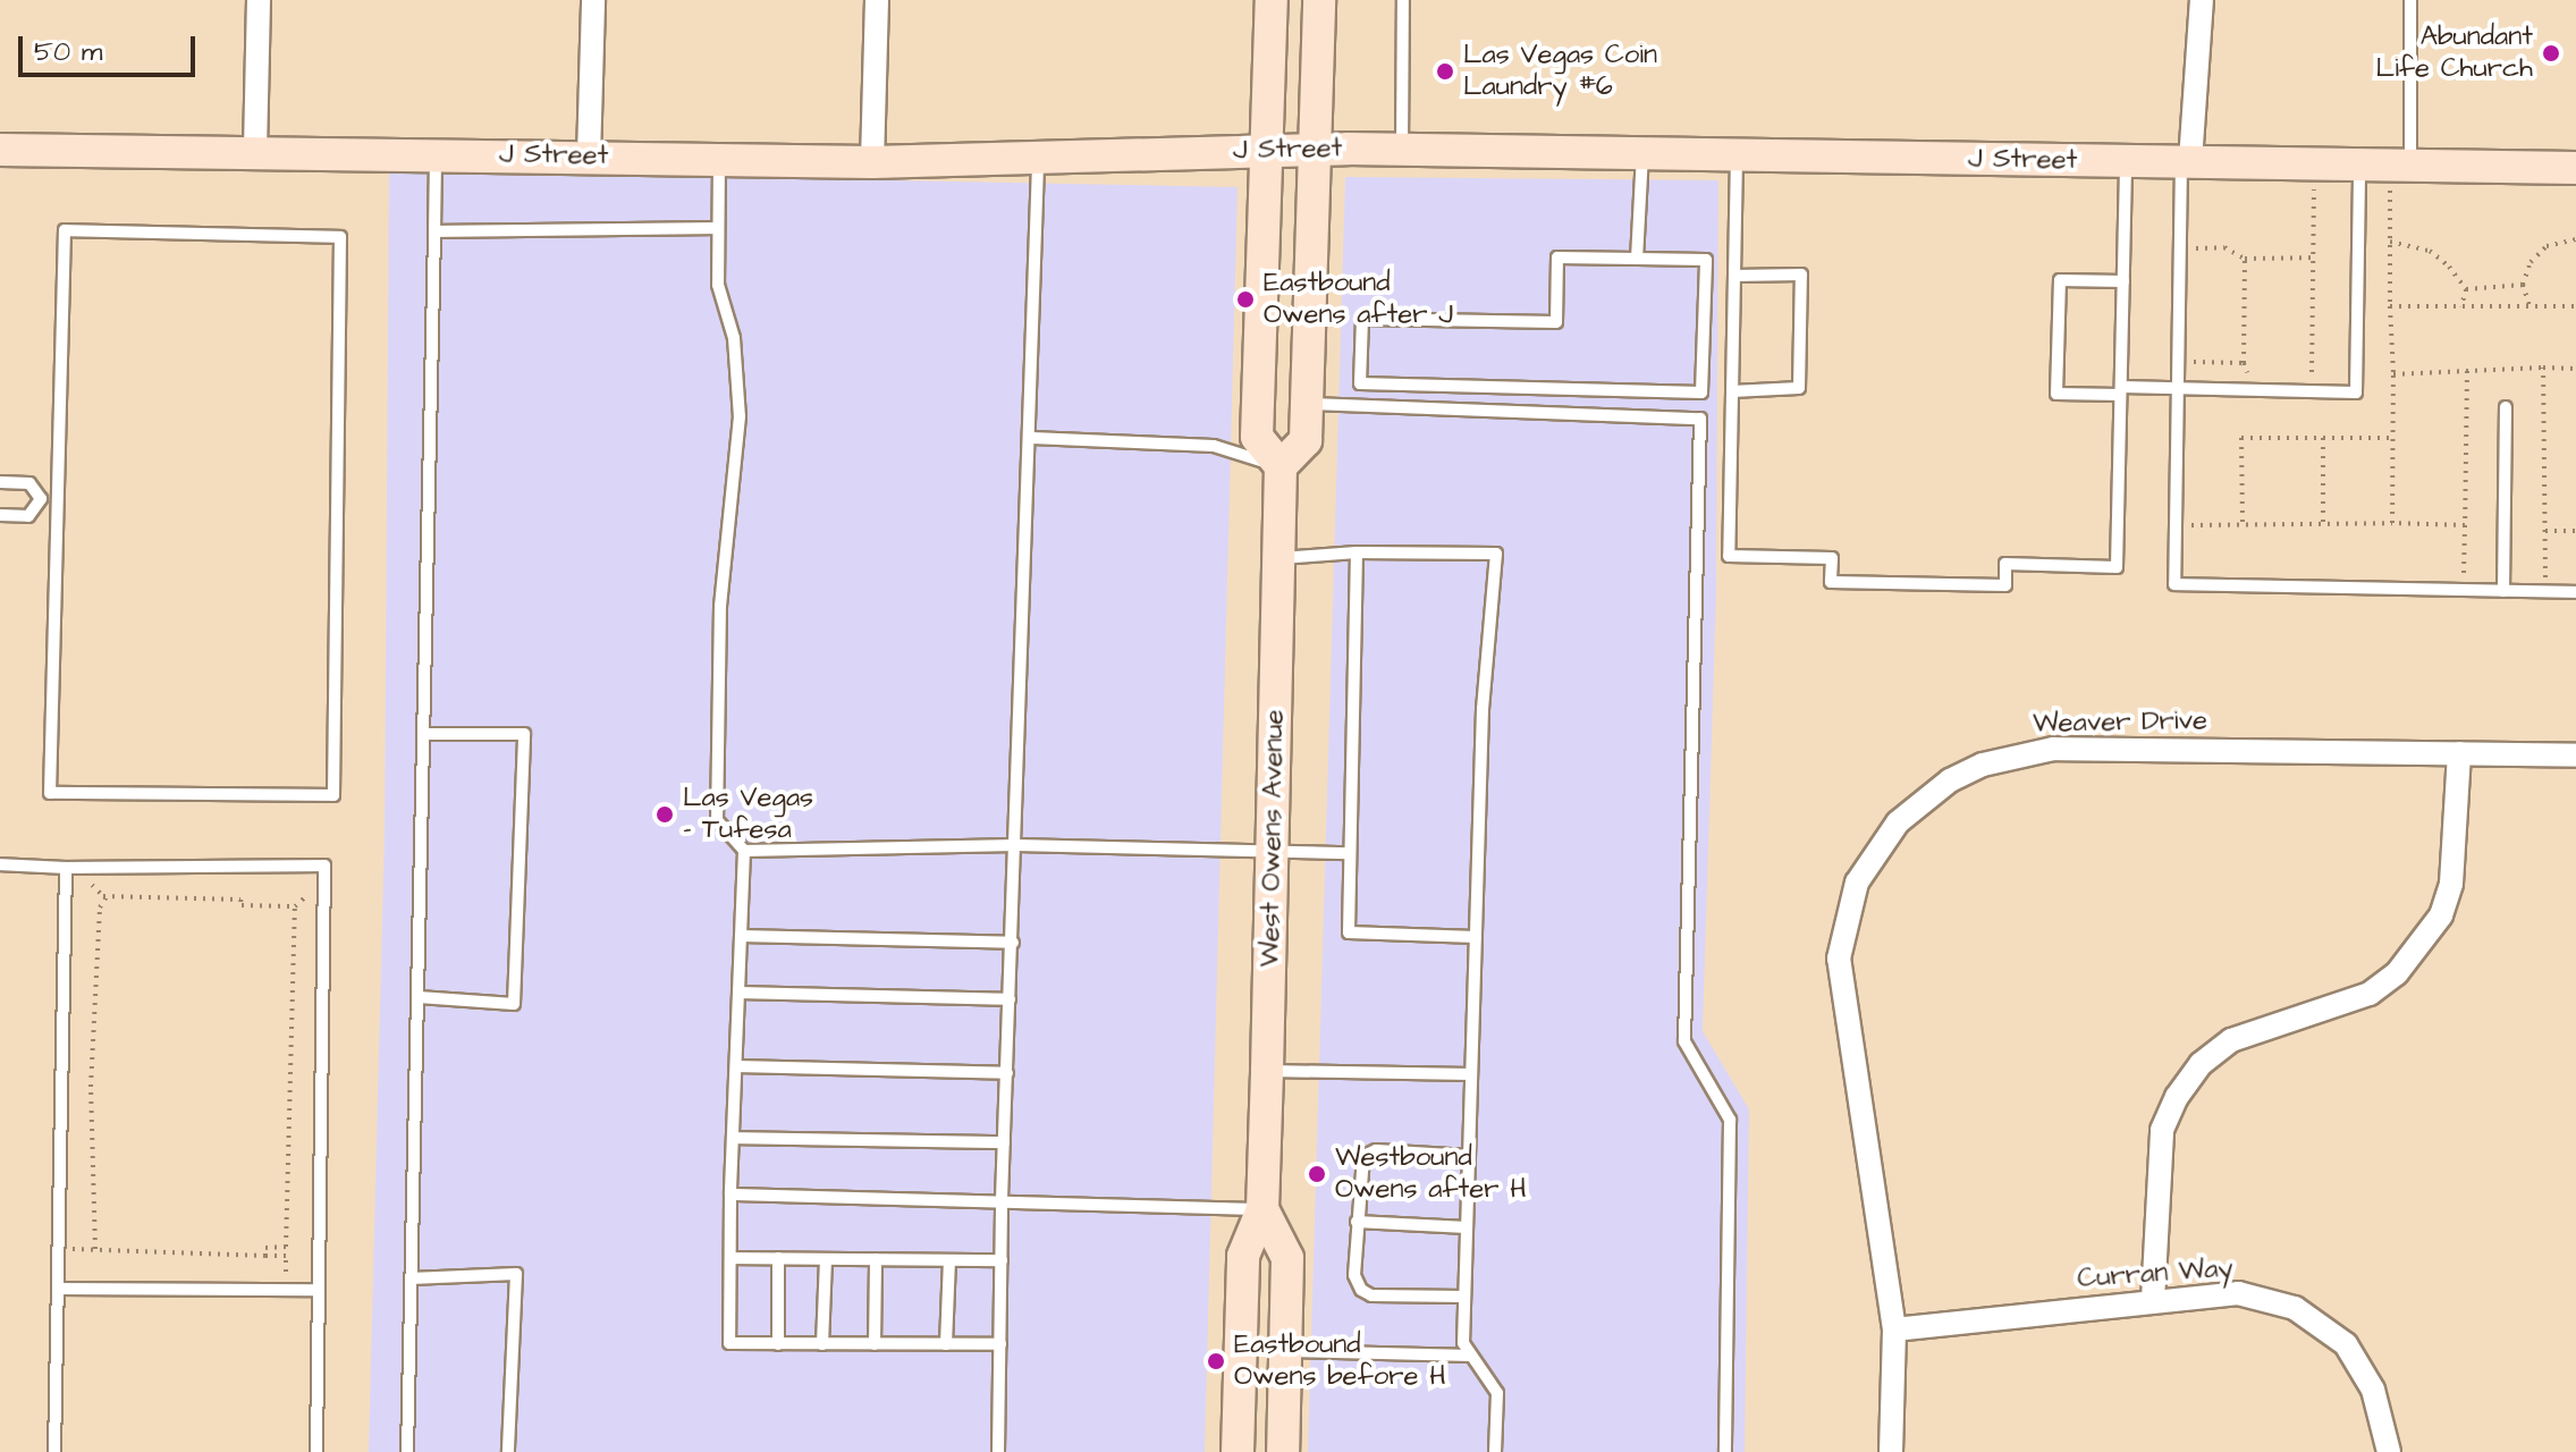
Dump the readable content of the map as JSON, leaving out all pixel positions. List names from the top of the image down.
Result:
{
  "streets": {
    "street": [
      "J Street",
      "Weaver Drive",
      "West Owens Avenue",
      "Curran Way"
    ]
  },
  "crossings": [
    ["Weaver Drive", "Curran Way"]
  ],
  "places": [
    "Abundant Life Church",
    "Las Vegas Coin Laundry #6",
    "Eastbound Owens after J",
    "Las Vegas - Tufesa",
    "Westbound Owens after H",
    "Eastbound Owens before H"
  ],
  "scale_bar": "50 m"
}
